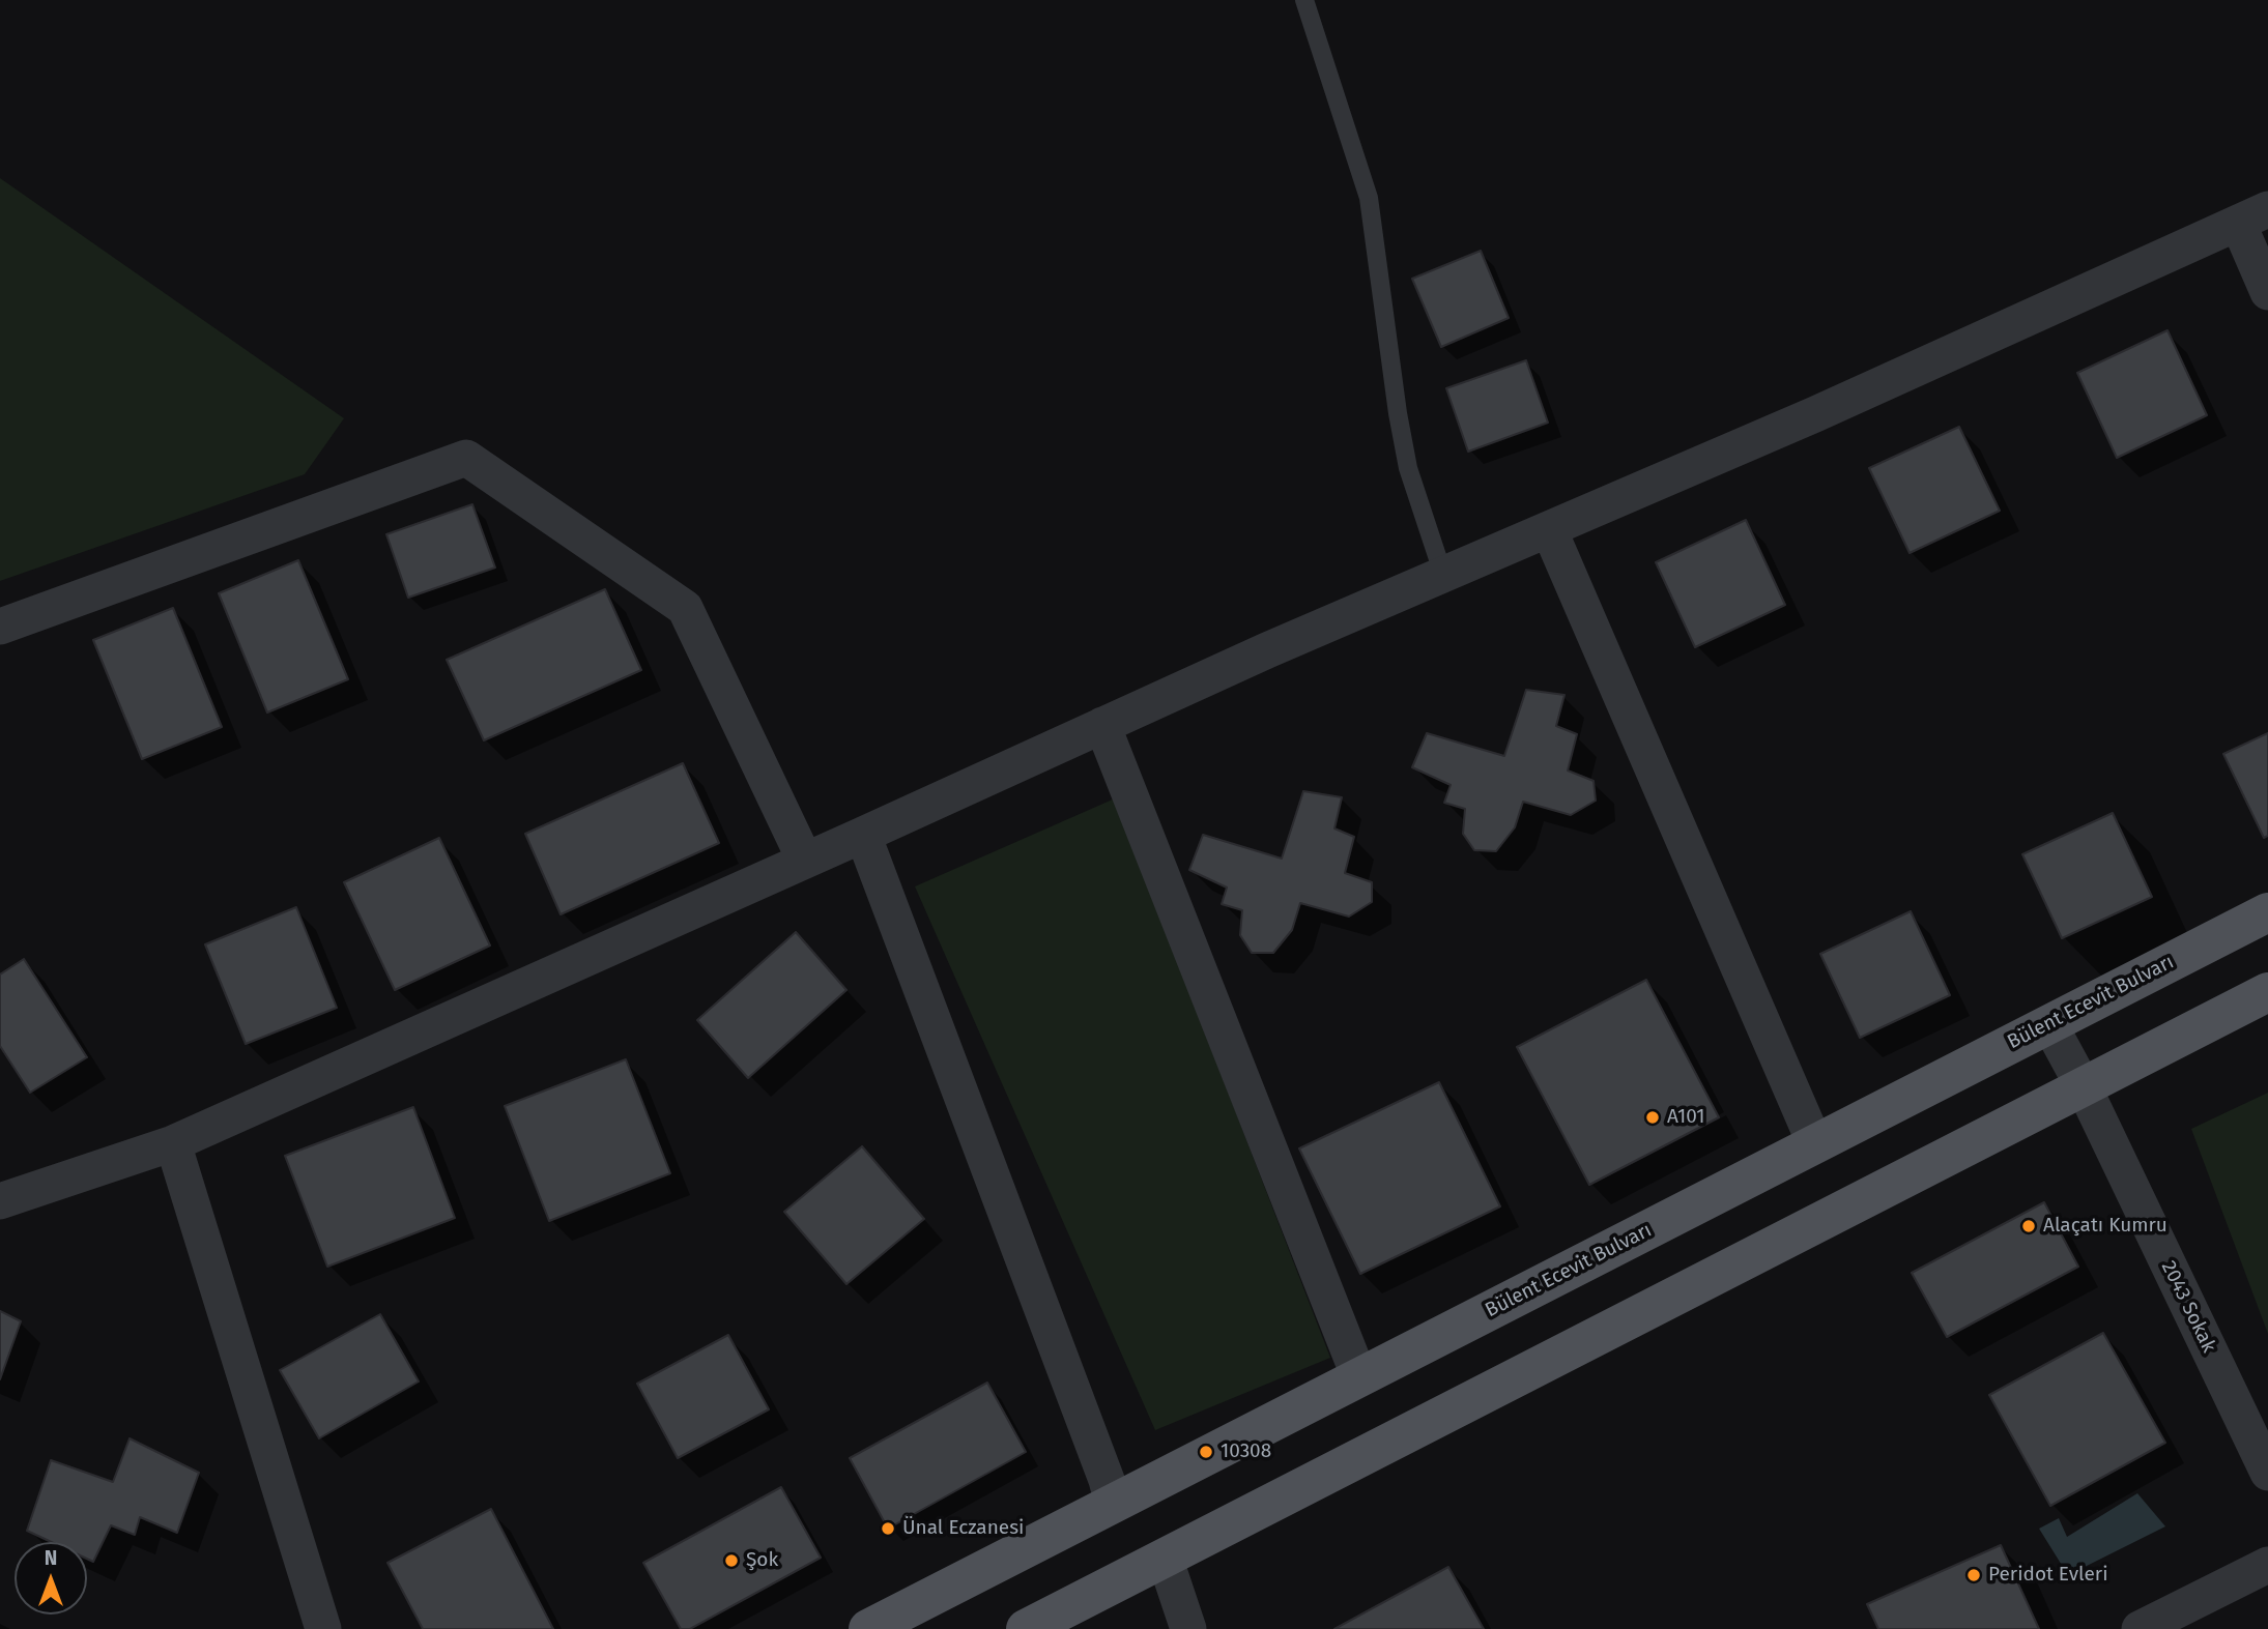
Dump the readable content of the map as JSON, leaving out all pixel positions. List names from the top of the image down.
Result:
{
  "streets": {
    "main road": ["Bülent Ecevit Bulvarı"],
    "street": ["2043 Sokak"]
  },
  "crossings": [
    ["Bülent Ecevit Bulvarı", "2043 Sokak"]
  ],
  "places": [
    "A101",
    "Alaçatı Kumru",
    "10308",
    "Ünal Eczanesi",
    "Şok",
    "Peridot Evleri"
  ],
  "north": "top"
}
